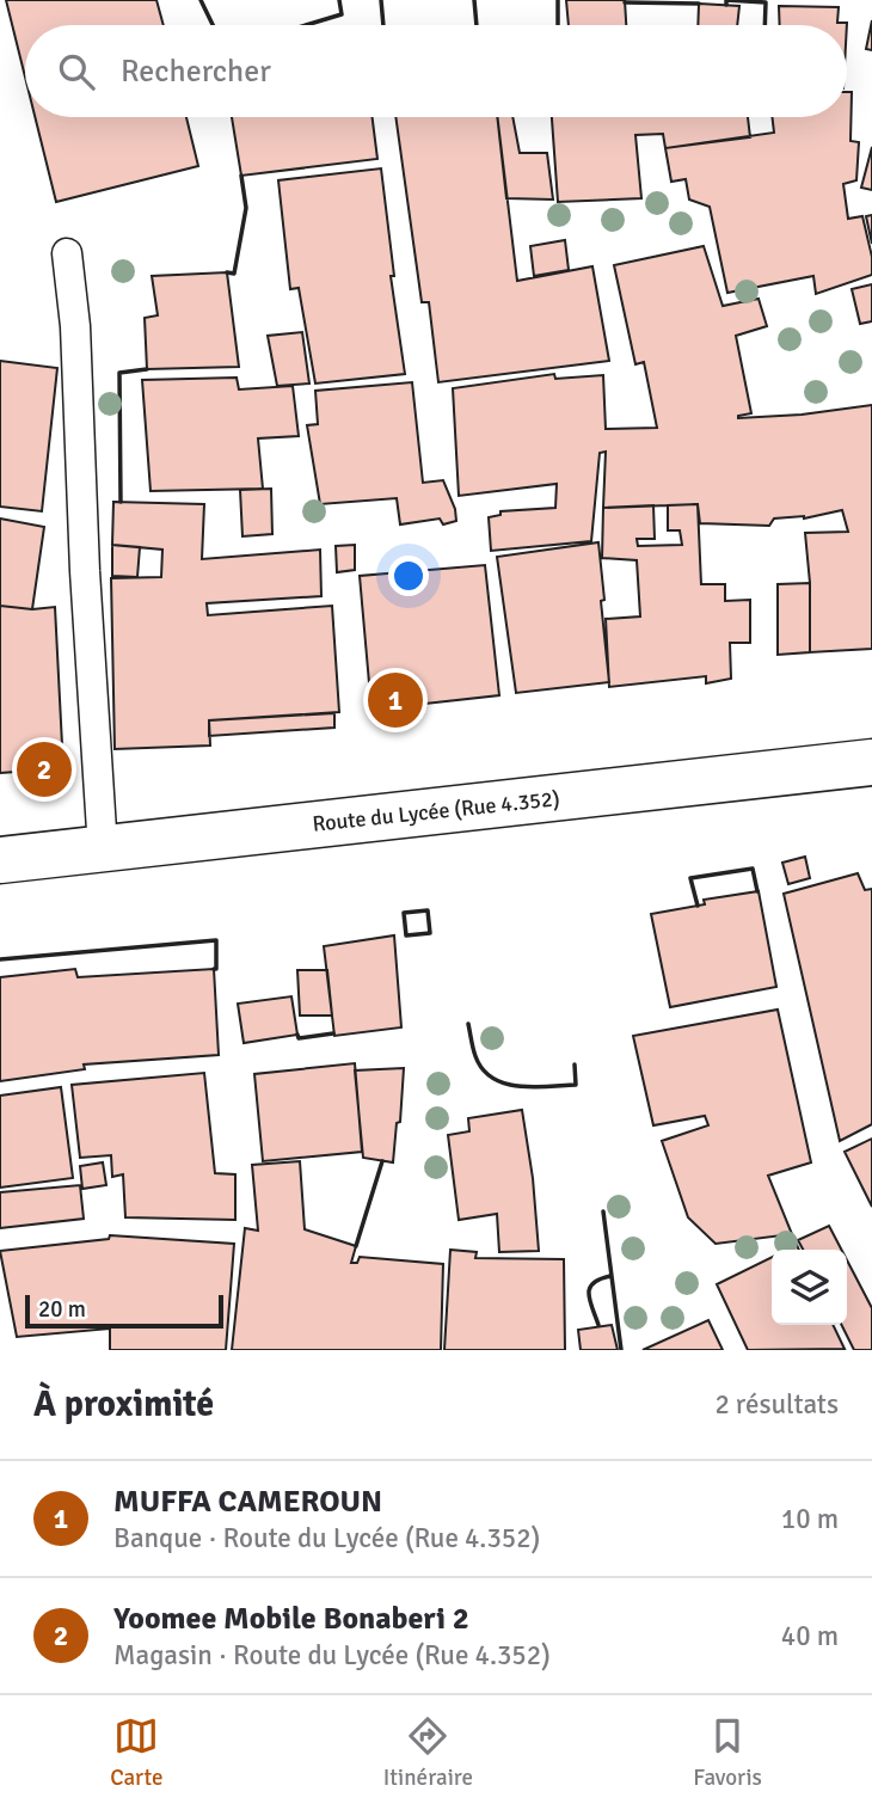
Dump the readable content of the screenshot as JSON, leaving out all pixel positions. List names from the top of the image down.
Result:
{
  "streets": {
    "main road": ["Route du Lycée (Rue 4.352)"]
  },
  "scale_bar": "20 m",
  "page": {
    "search": "Rechercher",
    "pins": ["1", "2"],
    "scale": "20 m",
    "heading": ["À proximité", "2 résultats"],
    "list": [
      {
        "mark": "1",
        "name": "MUFFA CAMEROUN",
        "note": "Banque · Route du Lycée (Rue 4.352)",
        "value": "10 m"
      },
      {
        "mark": "2",
        "name": "Yoomee Mobile Bonaberi 2",
        "note": "Magasin · Route du Lycée (Rue 4.352)",
        "value": "40 m"
      }
    ],
    "nav": ["Carte", "Itinéraire", "Favoris"]
  }
}
